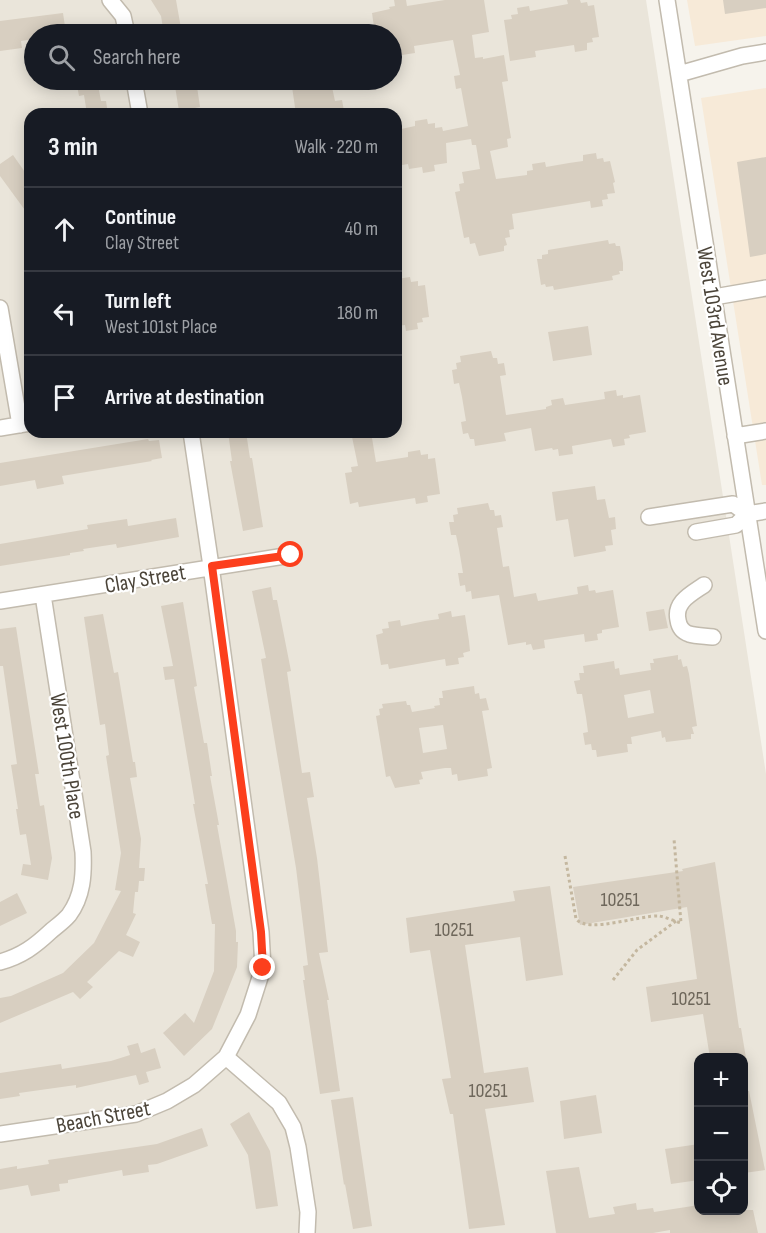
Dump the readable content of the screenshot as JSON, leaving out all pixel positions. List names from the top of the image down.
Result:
{
  "streets": {
    "street": [
      "West 103rd Avenue",
      "Clay Street",
      "West 100th Place",
      "Beach Street"
    ]
  },
  "crossings": [
    ["Clay Street", "West 100th Place"]
  ],
  "house_numbers": [
    "10251",
    "10251",
    "10251",
    "10251"
  ],
  "page": {
    "search": "Search here",
    "heading": ["3 min", "Walk · 220 m"],
    "list": [
      ["Continue", "Clay Street", "40 m"],
      ["Turn left", "West 101st Place", "180 m"],
      "Arrive at destination"
    ],
    "map_buttons": ["+", "−"]
  }
}
